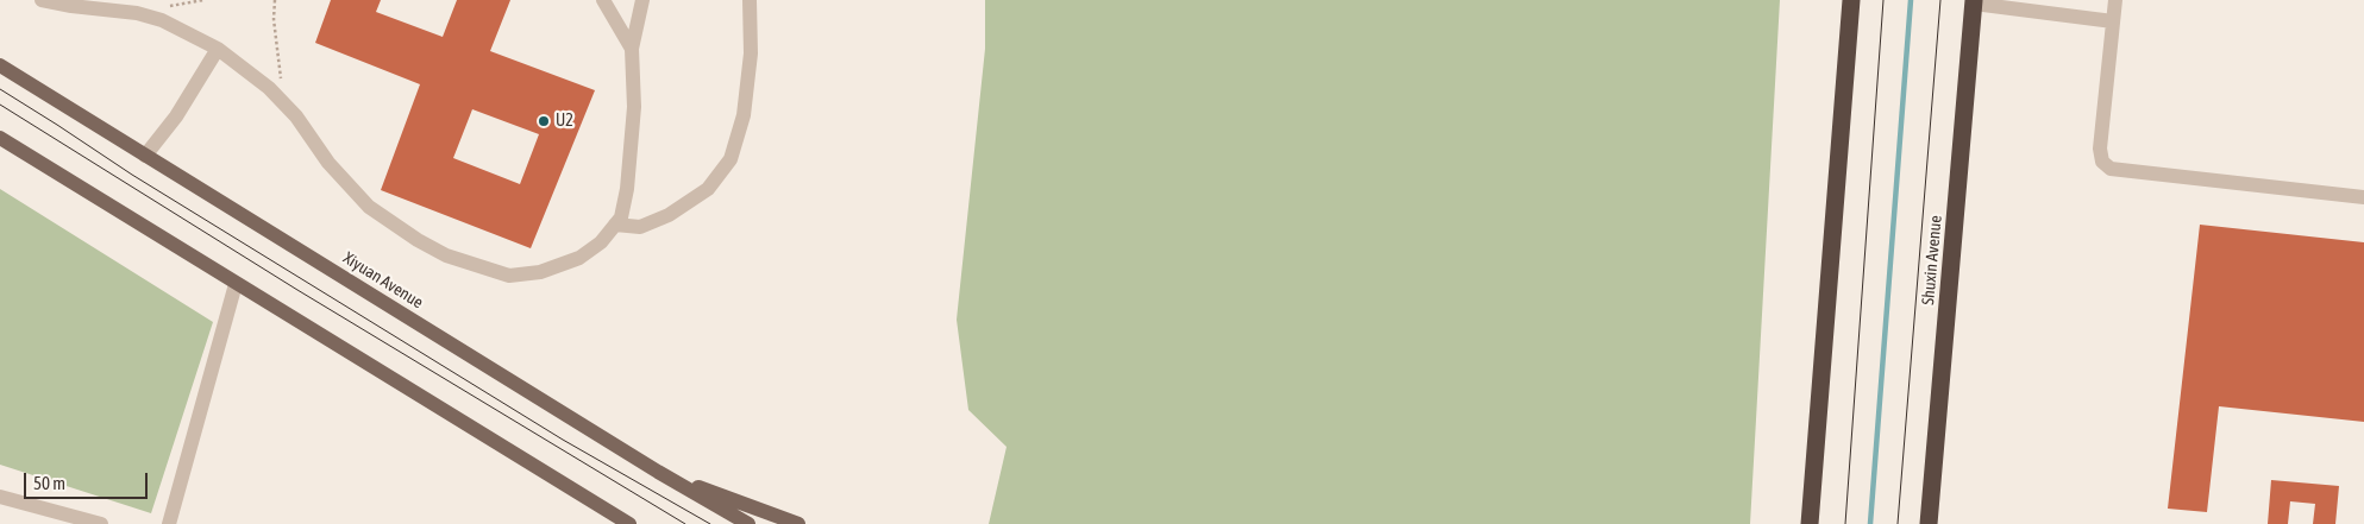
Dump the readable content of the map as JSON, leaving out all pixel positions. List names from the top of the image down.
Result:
{
  "streets": {
    "highway": ["Shuxin Avenue"],
    "main road": ["Xiyuan Avenue"]
  },
  "places": ["U2"],
  "scale_bar": "50 m"
}
